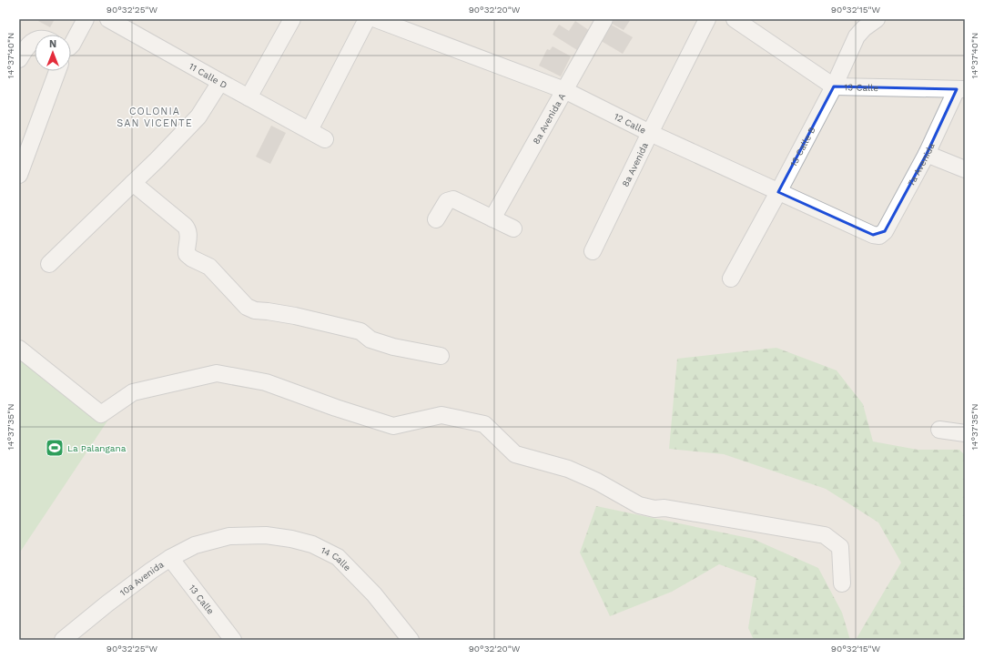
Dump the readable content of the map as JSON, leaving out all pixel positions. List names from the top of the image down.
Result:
{
  "streets": {
    "street": [
      "11 Calle D",
      "13 Calle",
      "8a Avenida A",
      "12 Calle",
      "13 Calle B",
      "8a Avenida",
      "7a Avenida",
      "14 Calle",
      "10a Avenida"
    ]
  },
  "crossings": [
    ["13 Calle", "13 Calle B"],
    ["13 Calle", "7a Avenida"],
    ["13 Calle", "10a Avenida"],
    ["8a Avenida A", "12 Calle"],
    ["12 Calle", "13 Calle B"],
    ["12 Calle", "8a Avenida"],
    ["12 Calle", "7a Avenida"],
    ["14 Calle", "10a Avenida"]
  ],
  "districts": ["COLONIA SAN VICENTE"],
  "places": {
    "sports": ["La Palangana"]
  },
  "north": "top",
  "coordinates": [
    "90°32'25\"W",
    "90°32'20\"W",
    "90°32'15\"W",
    "14°37'40\"N",
    "14°37'35\"N"
  ]
}
